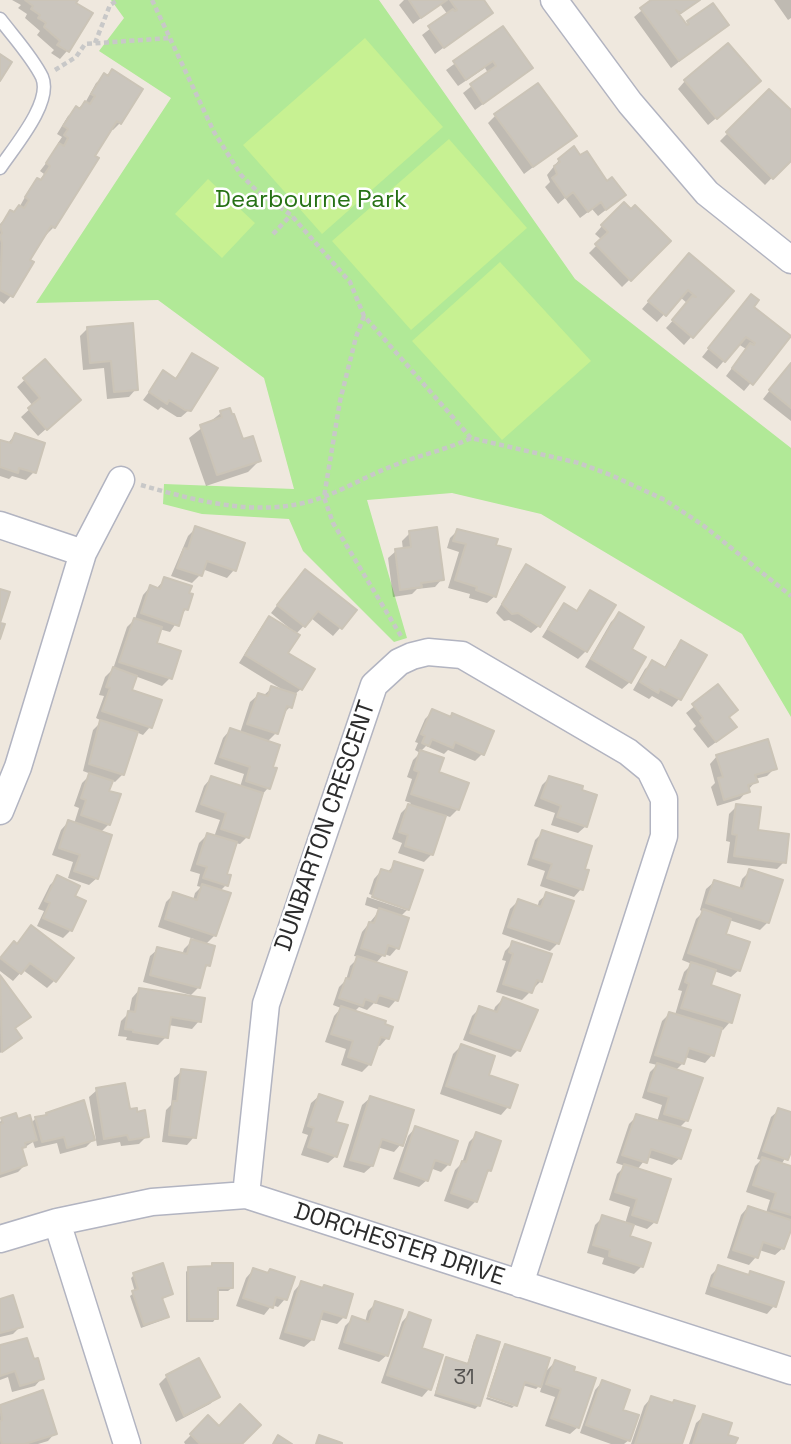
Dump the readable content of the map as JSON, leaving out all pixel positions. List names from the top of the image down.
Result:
{
  "streets": {
    "street": ["DUNBARTON CRESCENT", "DORCHESTER DRIVE"]
  },
  "crossings": [
    ["DUNBARTON CRESCENT", "DORCHESTER DRIVE"]
  ],
  "parks": ["Dearbourne Park"],
  "house_numbers": ["31"]
}
